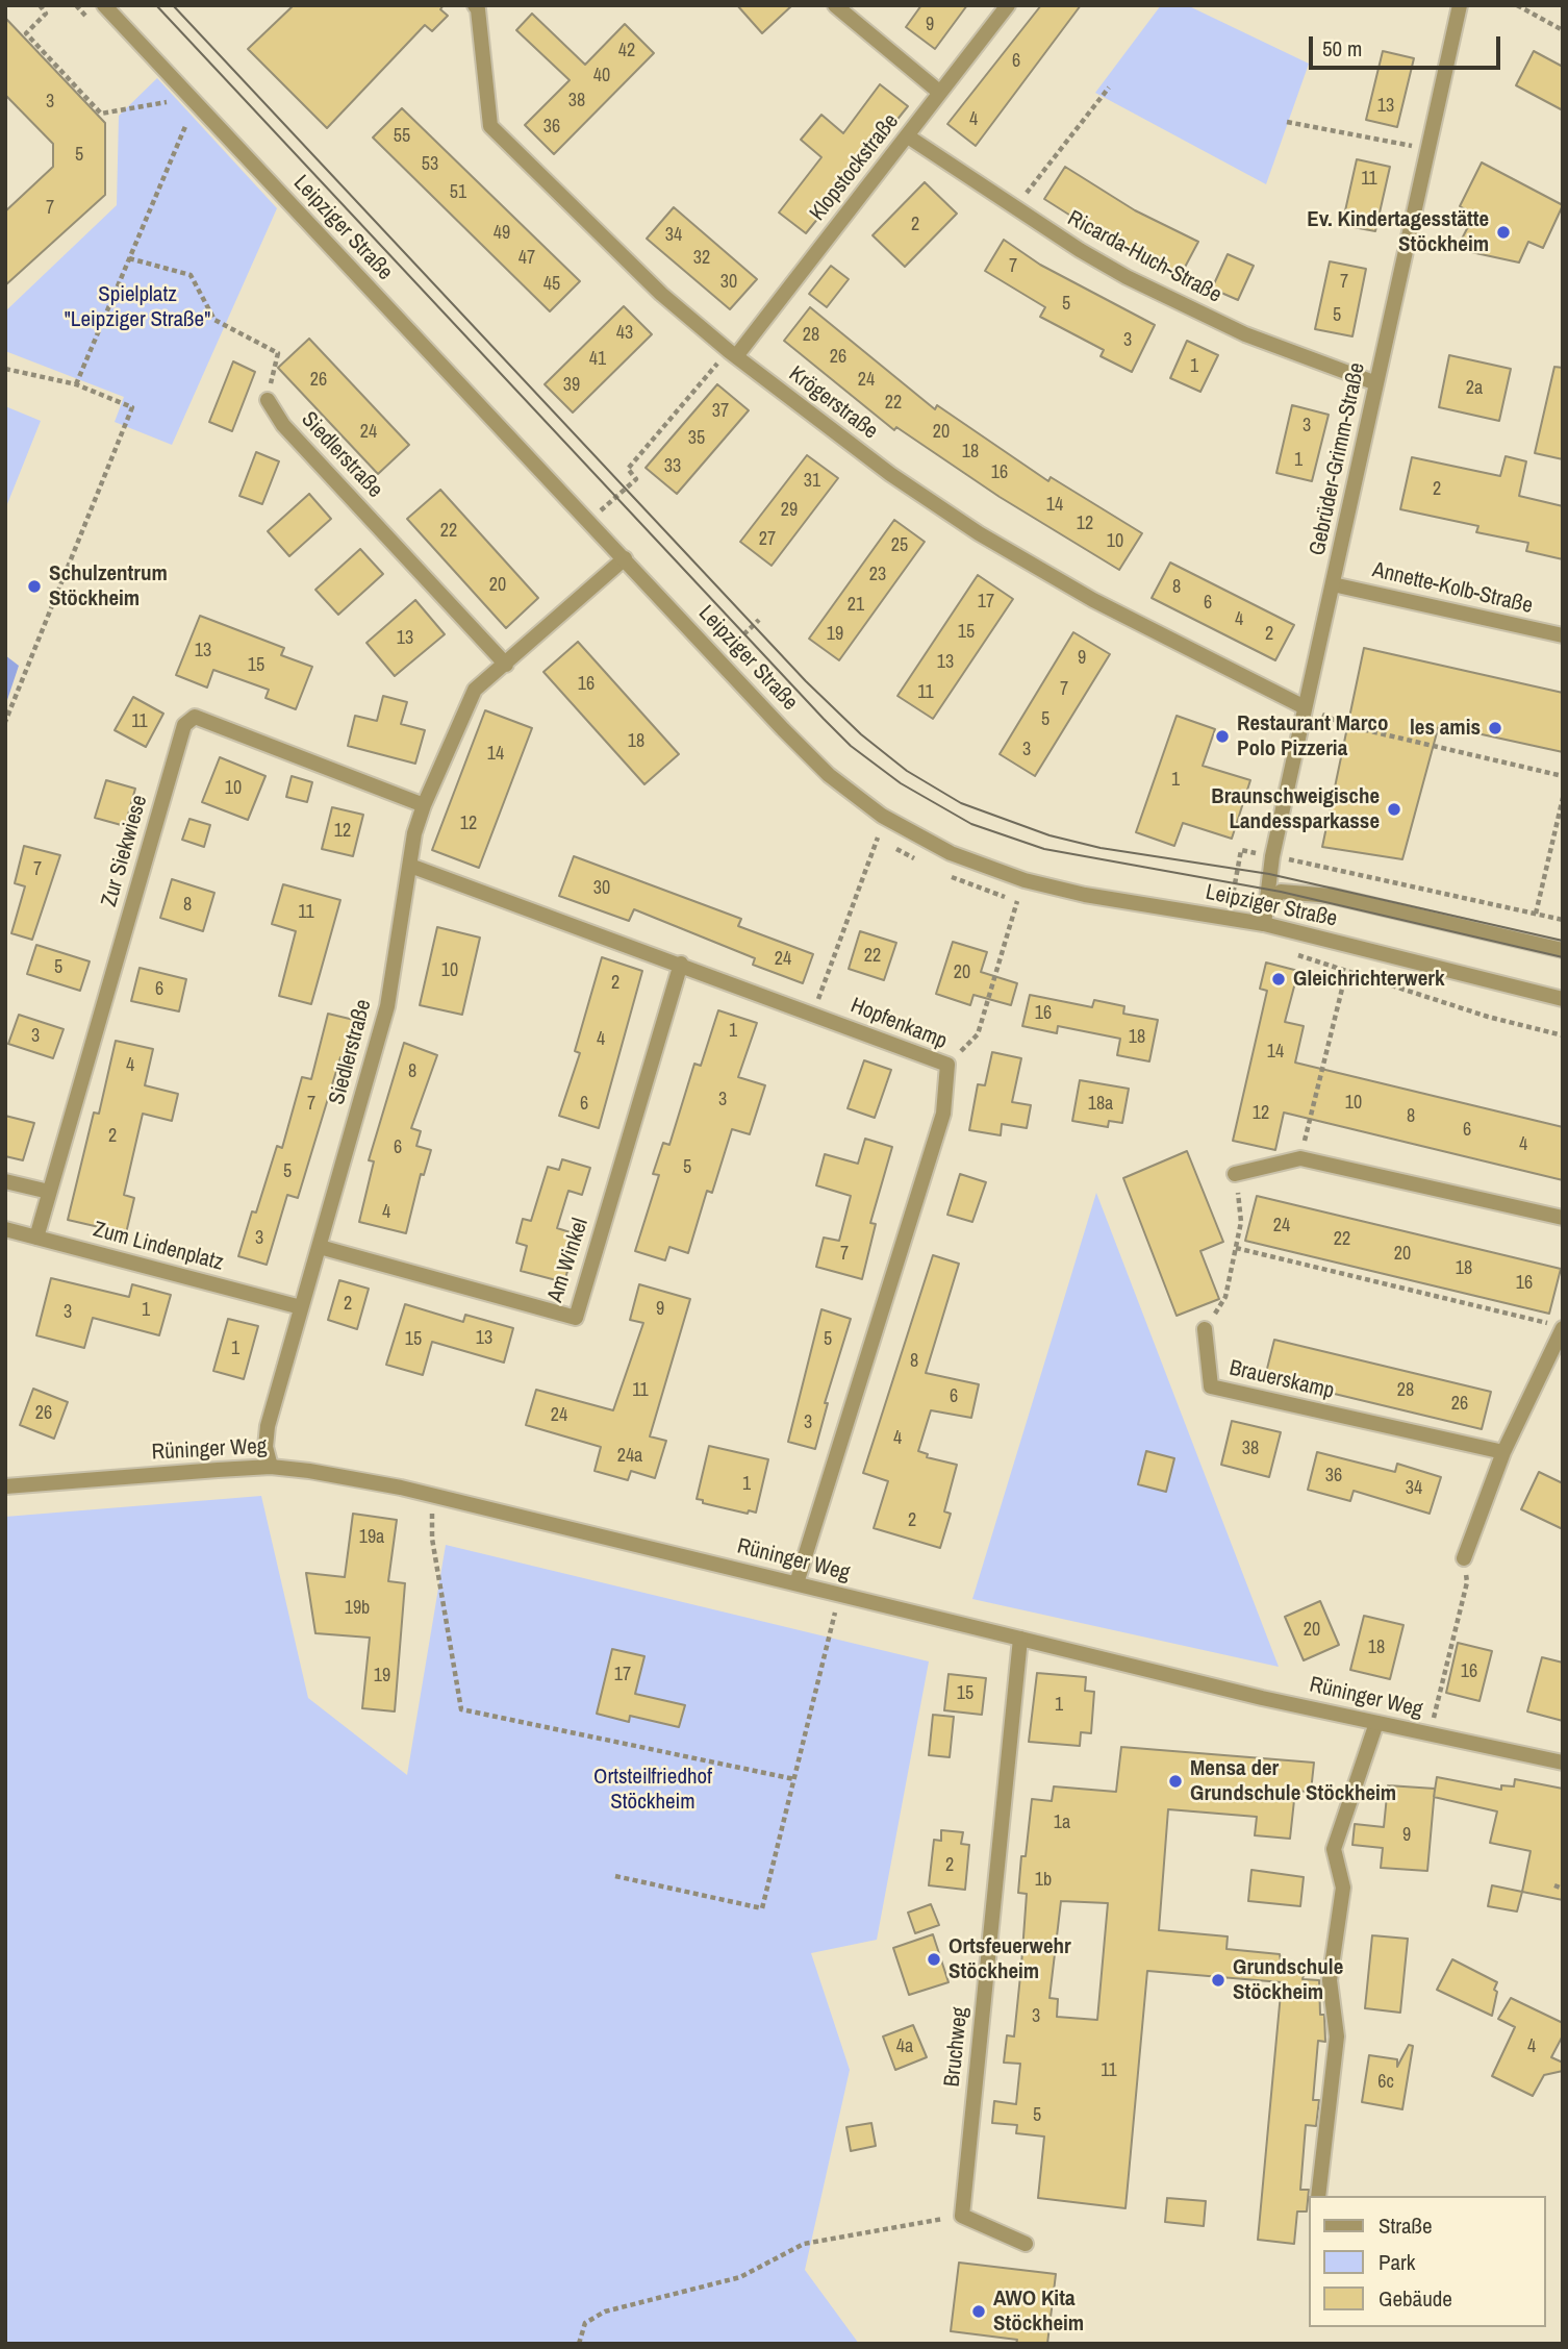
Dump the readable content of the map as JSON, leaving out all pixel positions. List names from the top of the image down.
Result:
{
  "streets": {
    "street": [
      "Klopstockstraße",
      "Leipziger Straße",
      "Ricarda-Huch-Straße",
      "Krögerstraße",
      "Siedlerstraße",
      "Gebrüder-Grimm-Straße",
      "Annette-Kolb-Straße",
      "Zur Siekwiese",
      "Hopfenkamp",
      "Zum Lindenplatz",
      "Am Winkel",
      "Brauerskamp",
      "Rüninger Weg",
      "Bruchweg"
    ]
  },
  "crossings": [
    ["Klopstockstraße", "Ricarda-Huch-Straße"],
    ["Klopstockstraße", "Krögerstraße"],
    ["Leipziger Straße", "Siedlerstraße"],
    ["Leipziger Straße", "Gebrüder-Grimm-Straße"],
    ["Ricarda-Huch-Straße", "Gebrüder-Grimm-Straße"],
    ["Krögerstraße", "Gebrüder-Grimm-Straße"],
    ["Siedlerstraße", "Zur Siekwiese"],
    ["Siedlerstraße", "Hopfenkamp"],
    ["Siedlerstraße", "Zum Lindenplatz"],
    ["Siedlerstraße", "Am Winkel"],
    ["Siedlerstraße", "Rüninger Weg"],
    ["Gebrüder-Grimm-Straße", "Annette-Kolb-Straße"],
    ["Zur Siekwiese", "Zum Lindenplatz"],
    ["Hopfenkamp", "Am Winkel"],
    ["Hopfenkamp", "Rüninger Weg"],
    ["Rüninger Weg", "Bruchweg"]
  ],
  "parks": ["Spielplatz \"Leipziger Straße\"", "Ortsteilfriedhof Stöckheim"],
  "places": [
    "Ev. Kindertagesstätte Stöckheim",
    "Schulzentrum Stöckheim",
    "les amis",
    "Restaurant Marco Polo Pizzeria",
    "Braunschweigische Landessparkasse",
    "Gleichrichterwerk",
    "Mensa der Grundschule Stöckheim",
    "Ortsfeuerwehr Stöckheim",
    "Grundschule Stöckheim",
    "AWO Kita Stöckheim"
  ],
  "house_numbers": [
    "9",
    "42",
    "6",
    "40",
    "38",
    "3",
    "13",
    "4",
    "36",
    "55",
    "5",
    "53",
    "11",
    "51",
    "7",
    "2",
    "49",
    "34",
    "47",
    "32",
    "7",
    "30",
    "7",
    "45",
    "5",
    "5",
    "43",
    "28",
    "3",
    "26",
    "41",
    "1",
    "26",
    "24",
    "39",
    "2a",
    "22",
    "37",
    "3",
    "24",
    "20",
    "35",
    "18",
    "1",
    "33",
    "16",
    "31",
    "2",
    "14",
    "29",
    "12",
    "22",
    "27",
    "10",
    "25",
    "23",
    "20",
    "8",
    "17",
    "6",
    "21",
    "4",
    "15",
    "19",
    "2",
    "13",
    "13",
    "9",
    "13",
    "15",
    "16",
    "7",
    "11",
    "5",
    "11",
    "18",
    "3",
    "14",
    "1",
    "10",
    "12",
    "12",
    "7",
    "30",
    "8",
    "11",
    "22",
    "24",
    "5",
    "10",
    "20",
    "2",
    "6",
    "16",
    "1",
    "3",
    "18",
    "4",
    "14",
    "4",
    "8",
    "3",
    "10",
    "7",
    "6",
    "18a",
    "12",
    "8",
    "6",
    "2",
    "4",
    "6",
    "5",
    "5",
    "4",
    "24",
    "3",
    "22",
    "7",
    "20",
    "18",
    "16",
    "2",
    "9",
    "1",
    "3",
    "13",
    "15",
    "5",
    "1",
    "8",
    "11",
    "28",
    "6",
    "26",
    "26",
    "24",
    "3",
    "4",
    "38",
    "24a",
    "36",
    "1",
    "34",
    "2",
    "19a",
    "19b",
    "20",
    "18",
    "16",
    "17",
    "19",
    "15",
    "1",
    "1a",
    "9",
    "2",
    "1b",
    "3",
    "4a",
    "4",
    "11",
    "6c",
    "5"
  ],
  "legend": ["Straße", "Park", "Gebäude"],
  "scale_bar": "50 m"
}
